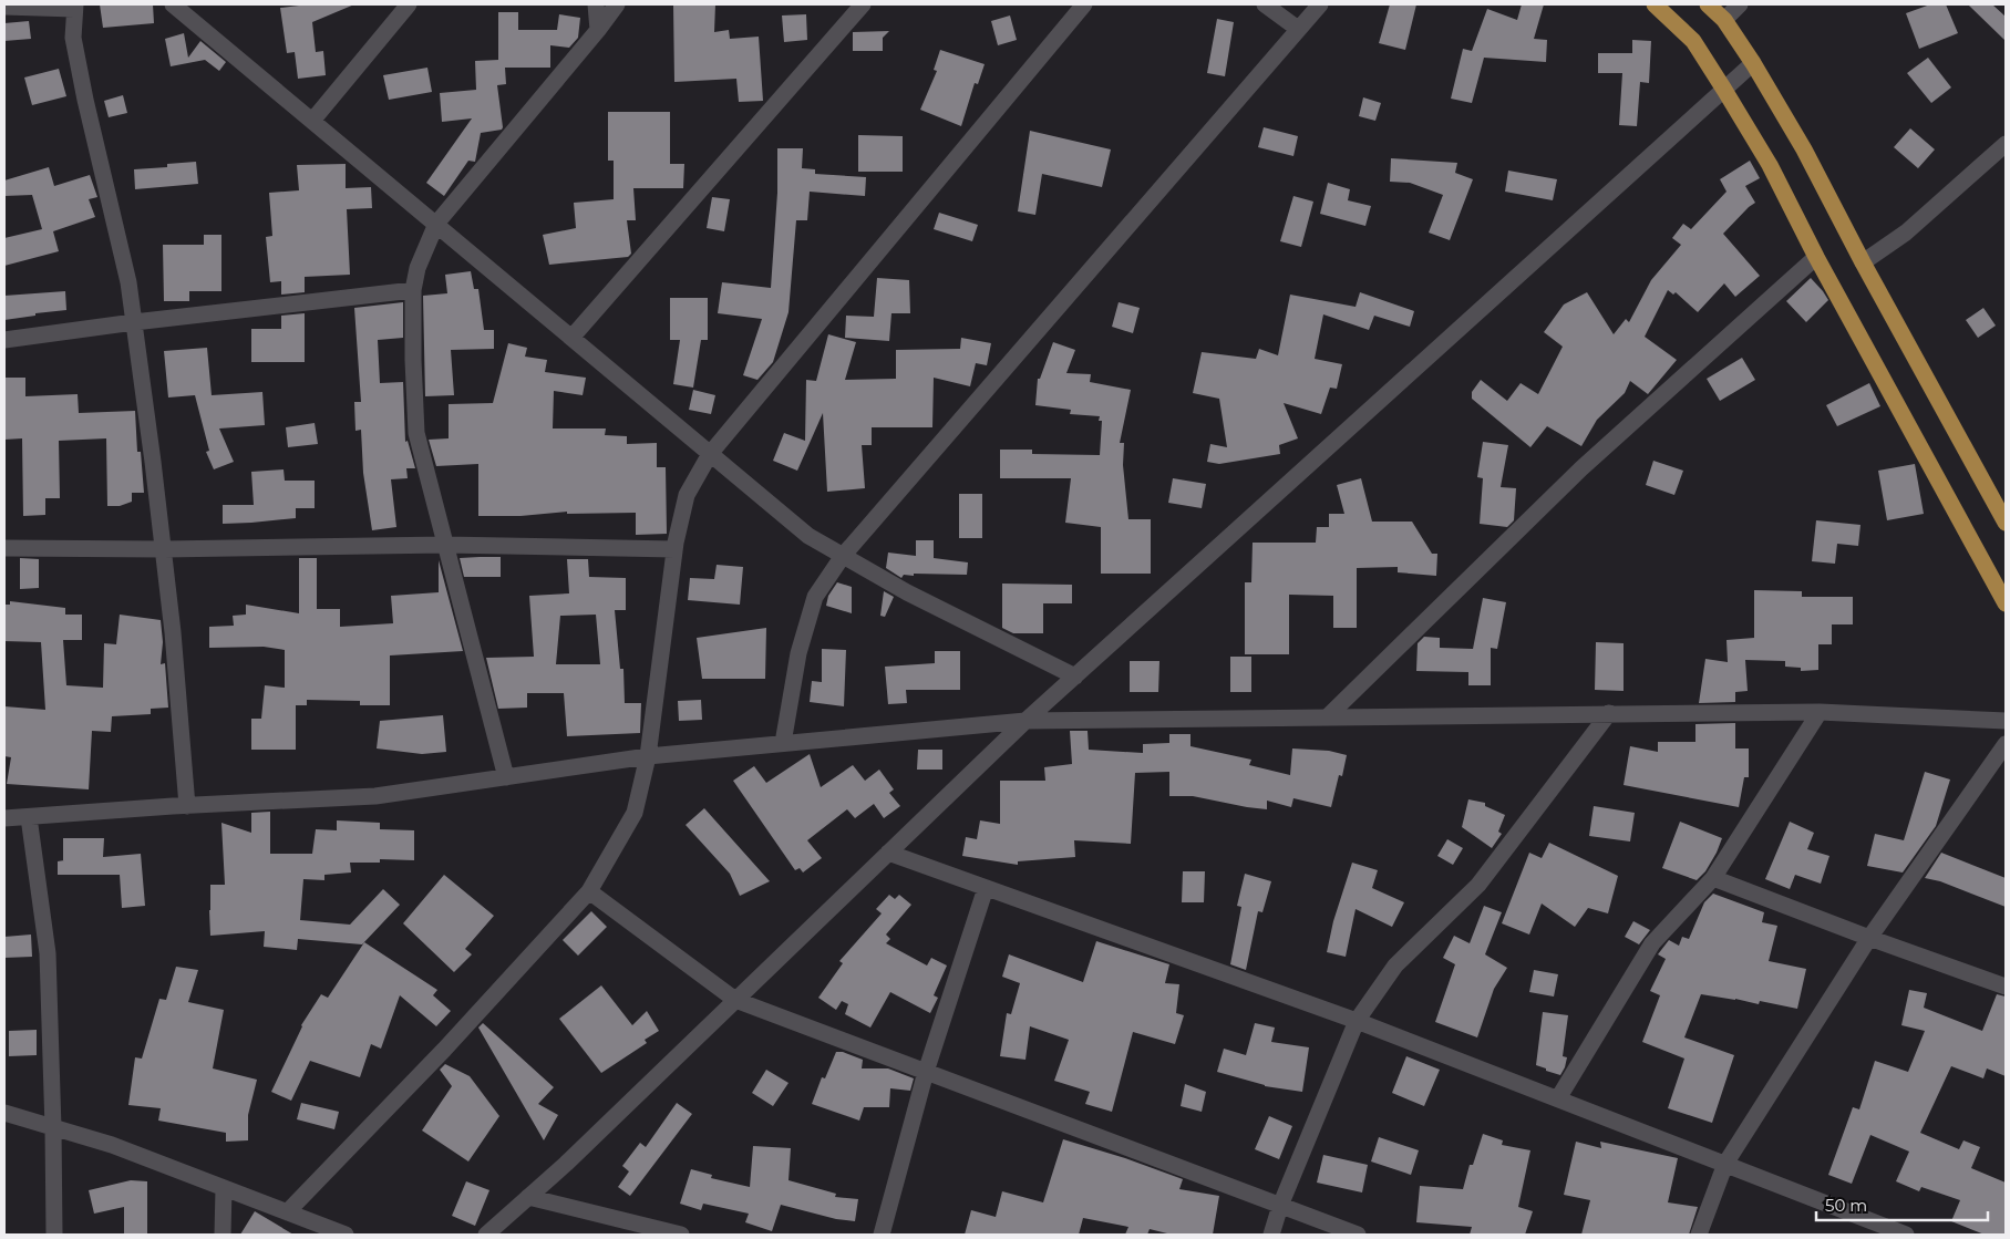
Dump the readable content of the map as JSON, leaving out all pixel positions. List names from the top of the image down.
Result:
{
  "scale_bar": "50 m"
}
